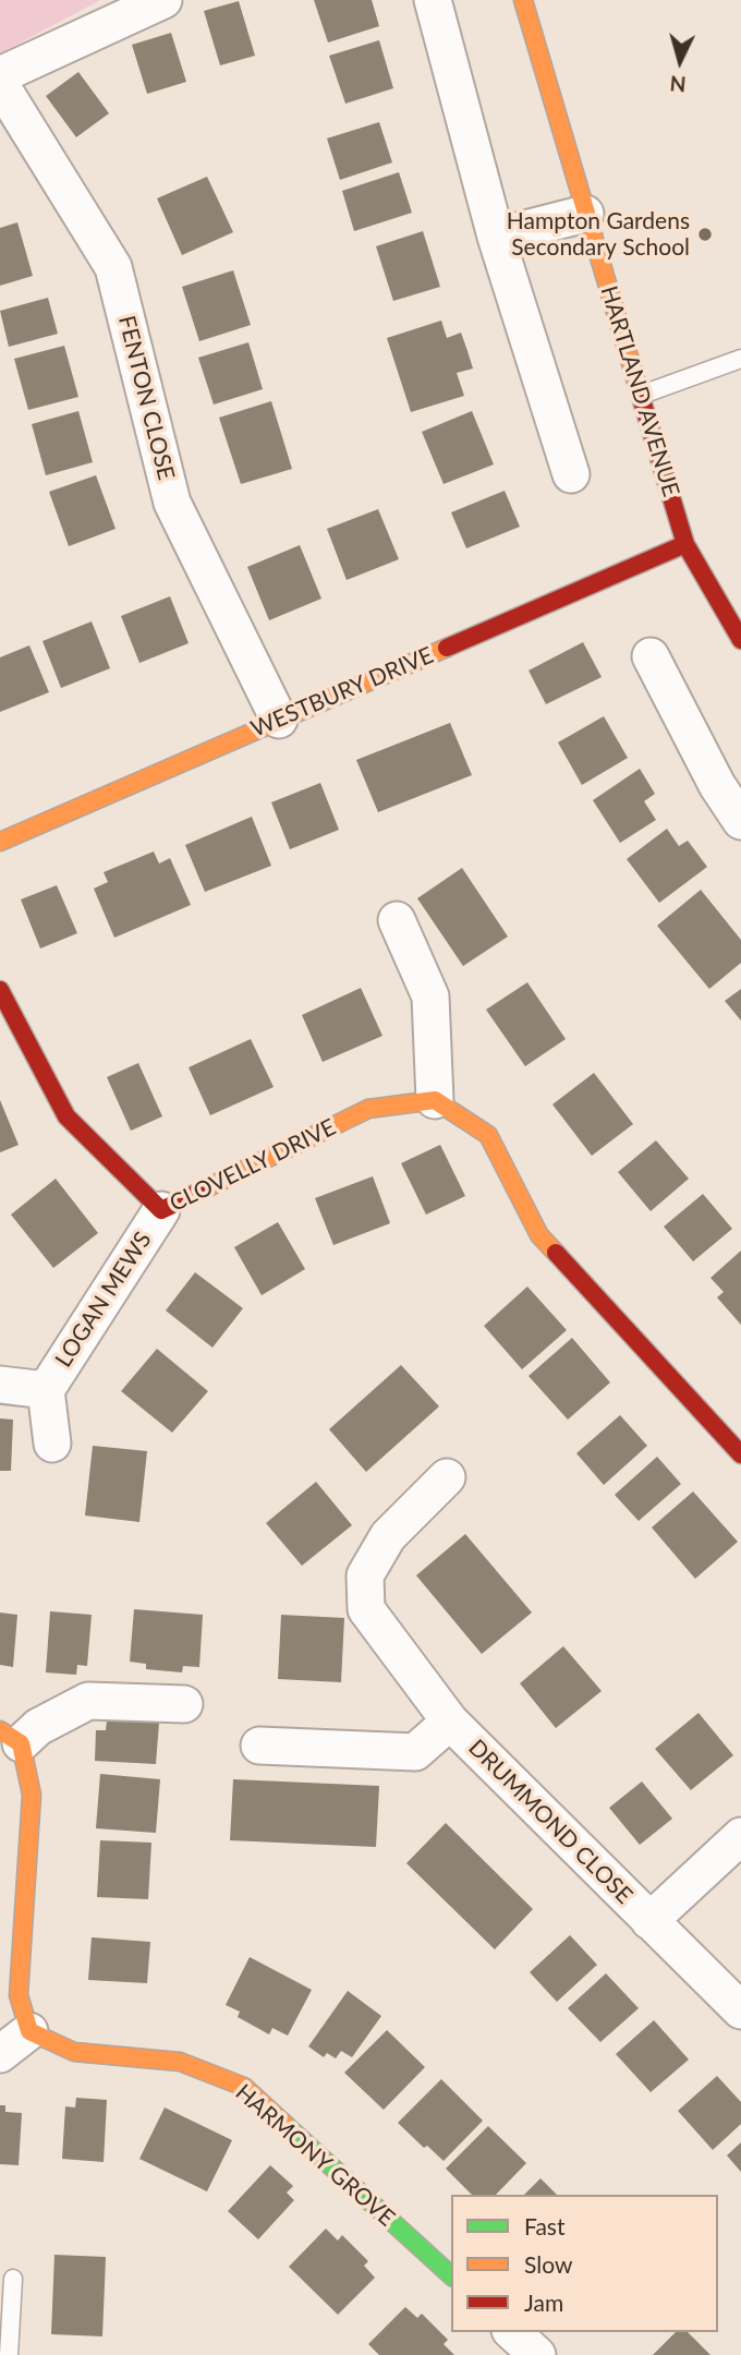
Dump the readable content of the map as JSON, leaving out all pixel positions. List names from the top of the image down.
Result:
{
  "streets": {
    "street": [
      "HARTLAND AVENUE",
      "FENTON CLOSE",
      "WESTBURY DRIVE",
      "CLOVELLY DRIVE",
      "LOGAN MEWS",
      "DRUMMOND CLOSE",
      "HARMONY GROVE"
    ]
  },
  "crossings": [
    ["HARTLAND AVENUE", "WESTBURY DRIVE"],
    ["FENTON CLOSE", "WESTBURY DRIVE"],
    ["CLOVELLY DRIVE", "LOGAN MEWS"]
  ],
  "places": ["Hampton Gardens Secondary School"],
  "legend": ["Fast", "Slow", "Jam"],
  "north": "bottom"
}
